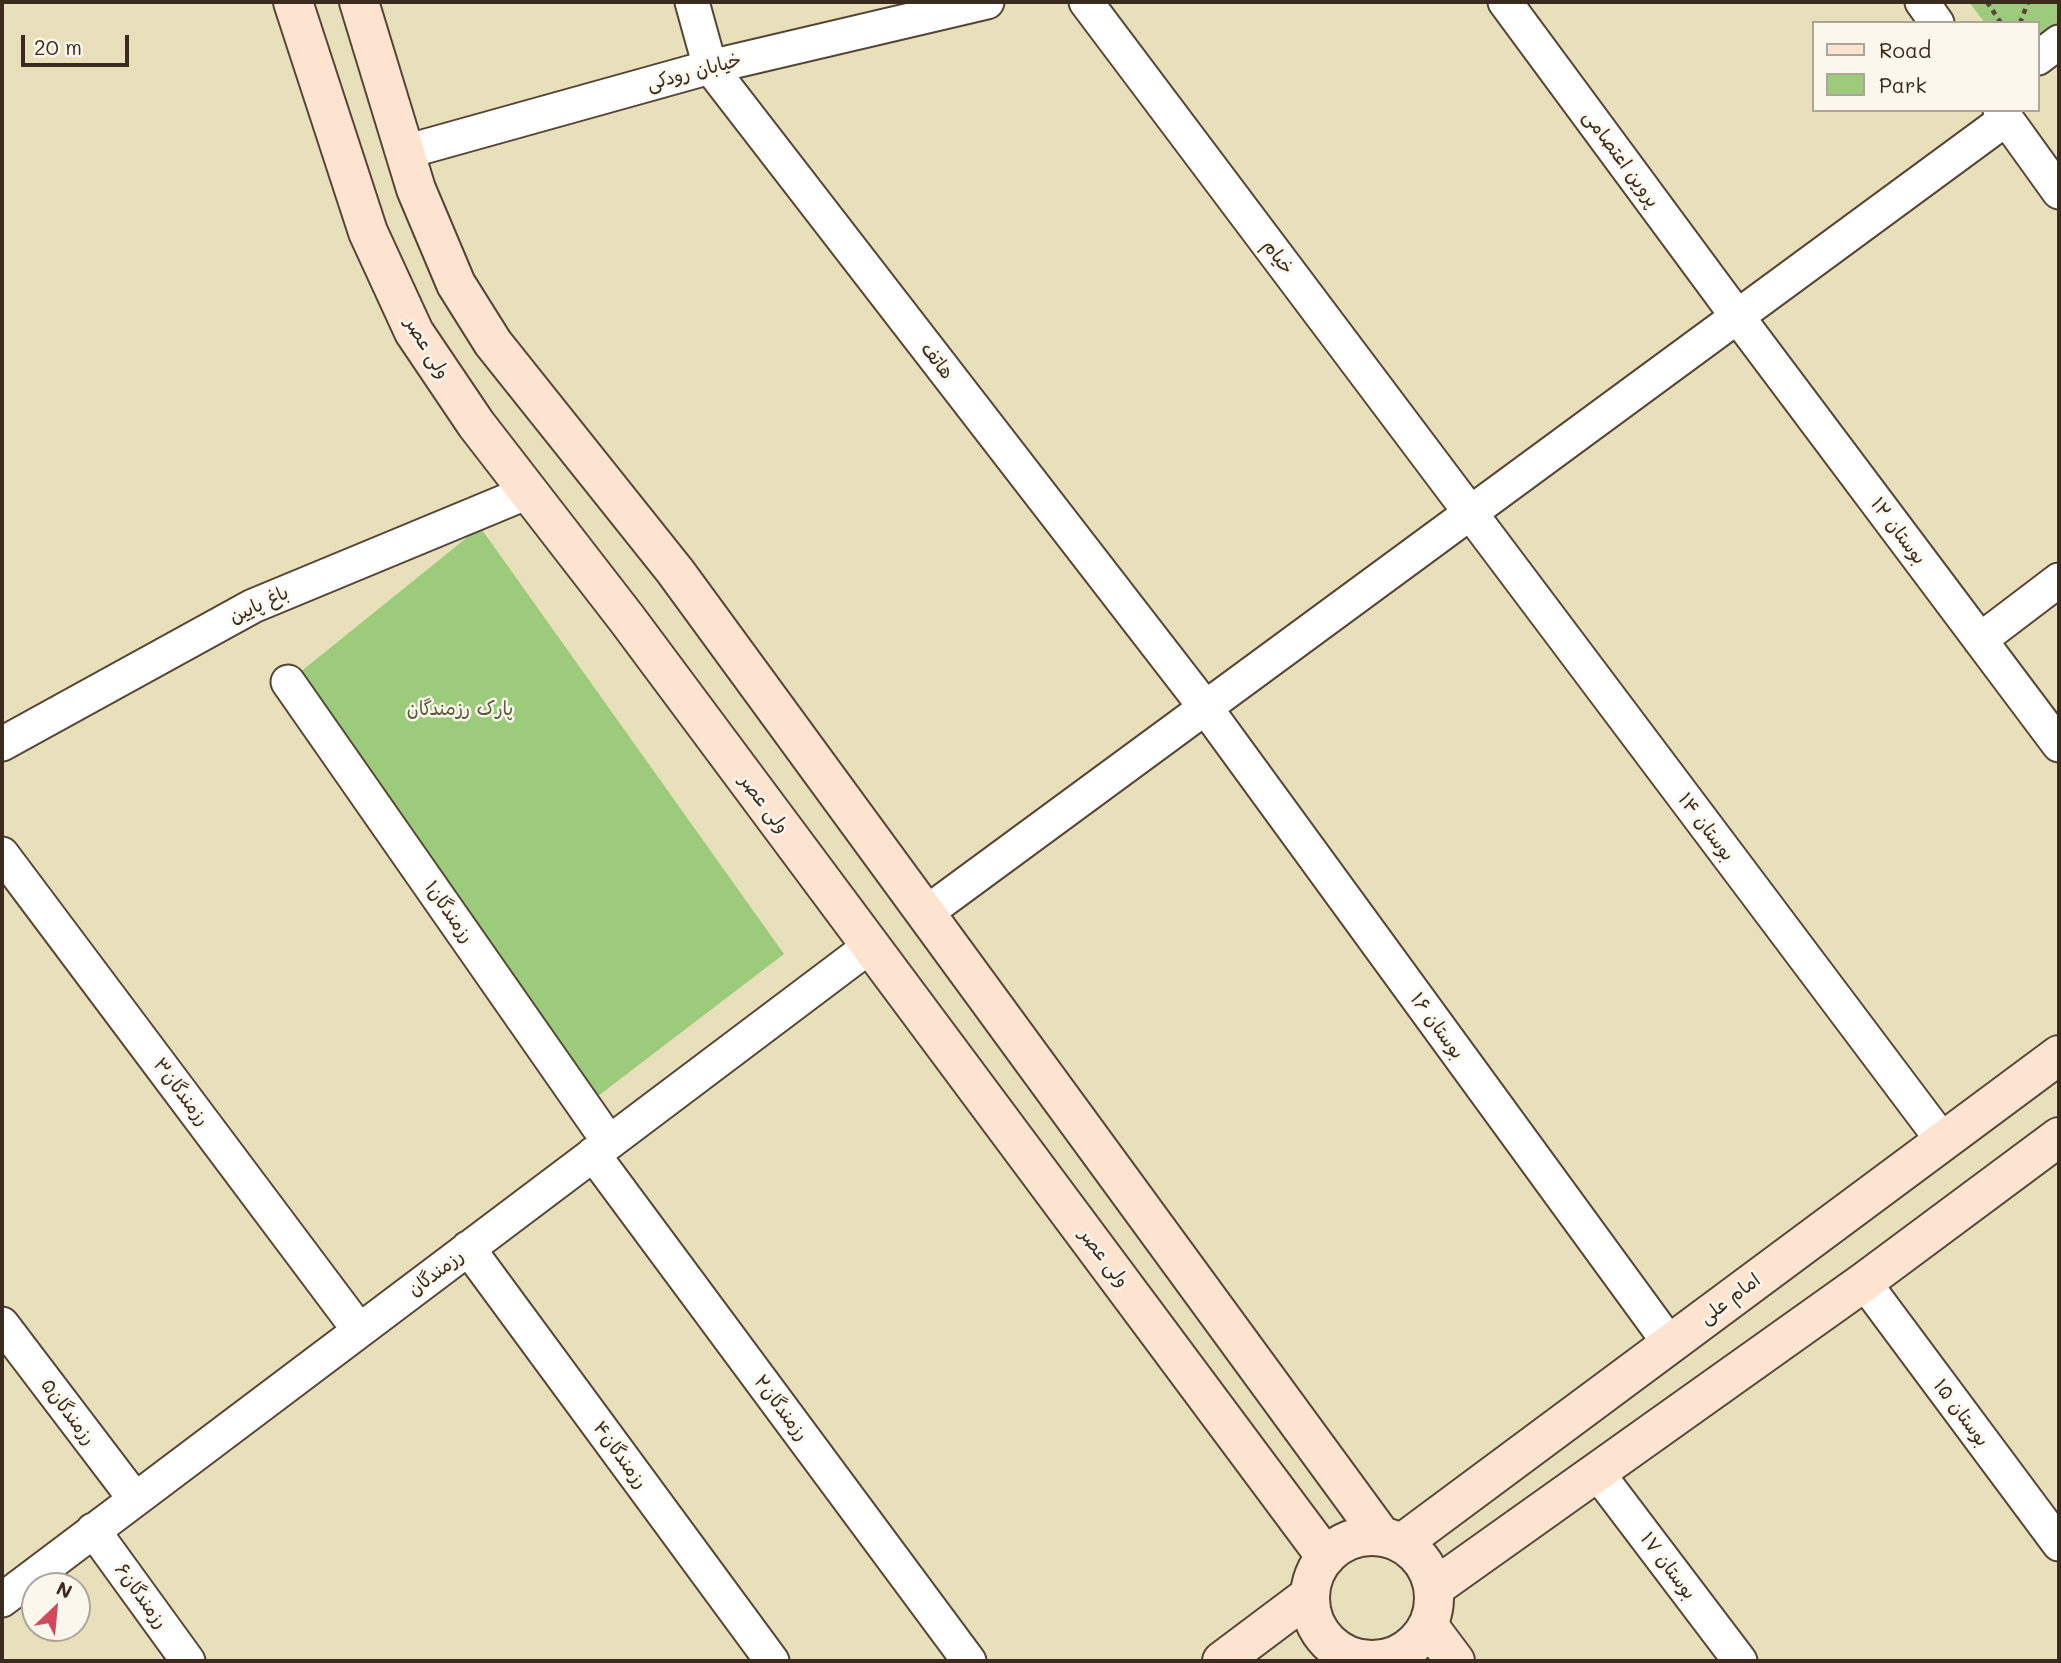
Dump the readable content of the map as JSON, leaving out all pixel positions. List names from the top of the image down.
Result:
{
  "streets": {
    "street": [
      "خیابان رودکی",
      "پروین اعتصامی",
      "خیام",
      "ولی عصر",
      "هاتف",
      "بوستان ۱۲",
      "باغ پایین",
      "بوستان ۱۴",
      "رزمندگان۱",
      "بوستان ۱۶",
      "رزمندگان۳",
      "رزمندگان",
      "امام علی",
      "رزمندگان۲",
      "رزمندگان۵",
      "بوستان ۱۵",
      "رزمندگان۴",
      "بوستان ۱۷",
      "رزمندگان۶"
    ]
  },
  "crossings": [
    ["خیابان رودکی", "هاتف"],
    ["پروین اعتصامی", "بوستان ۱۲"],
    ["خیام", "بوستان ۱۴"],
    ["ولی عصر", "باغ پایین"],
    ["ولی عصر", "رزمندگان"],
    ["ولی عصر", "امام علی"],
    ["هاتف", "بوستان ۱۶"],
    ["بوستان ۱۴", "امام علی"],
    ["رزمندگان۱", "رزمندگان"],
    ["رزمندگان۱", "رزمندگان۲"],
    ["بوستان ۱۶", "امام علی"],
    ["رزمندگان۳", "رزمندگان"],
    ["رزمندگان", "رزمندگان۲"],
    ["رزمندگان", "رزمندگان۵"],
    ["رزمندگان", "رزمندگان۴"],
    ["رزمندگان", "رزمندگان۶"]
  ],
  "parks": ["پارک رزمندگان"],
  "legend": ["Road", "Park"],
  "scale_bar": "20 m",
  "north": "top right"
}
